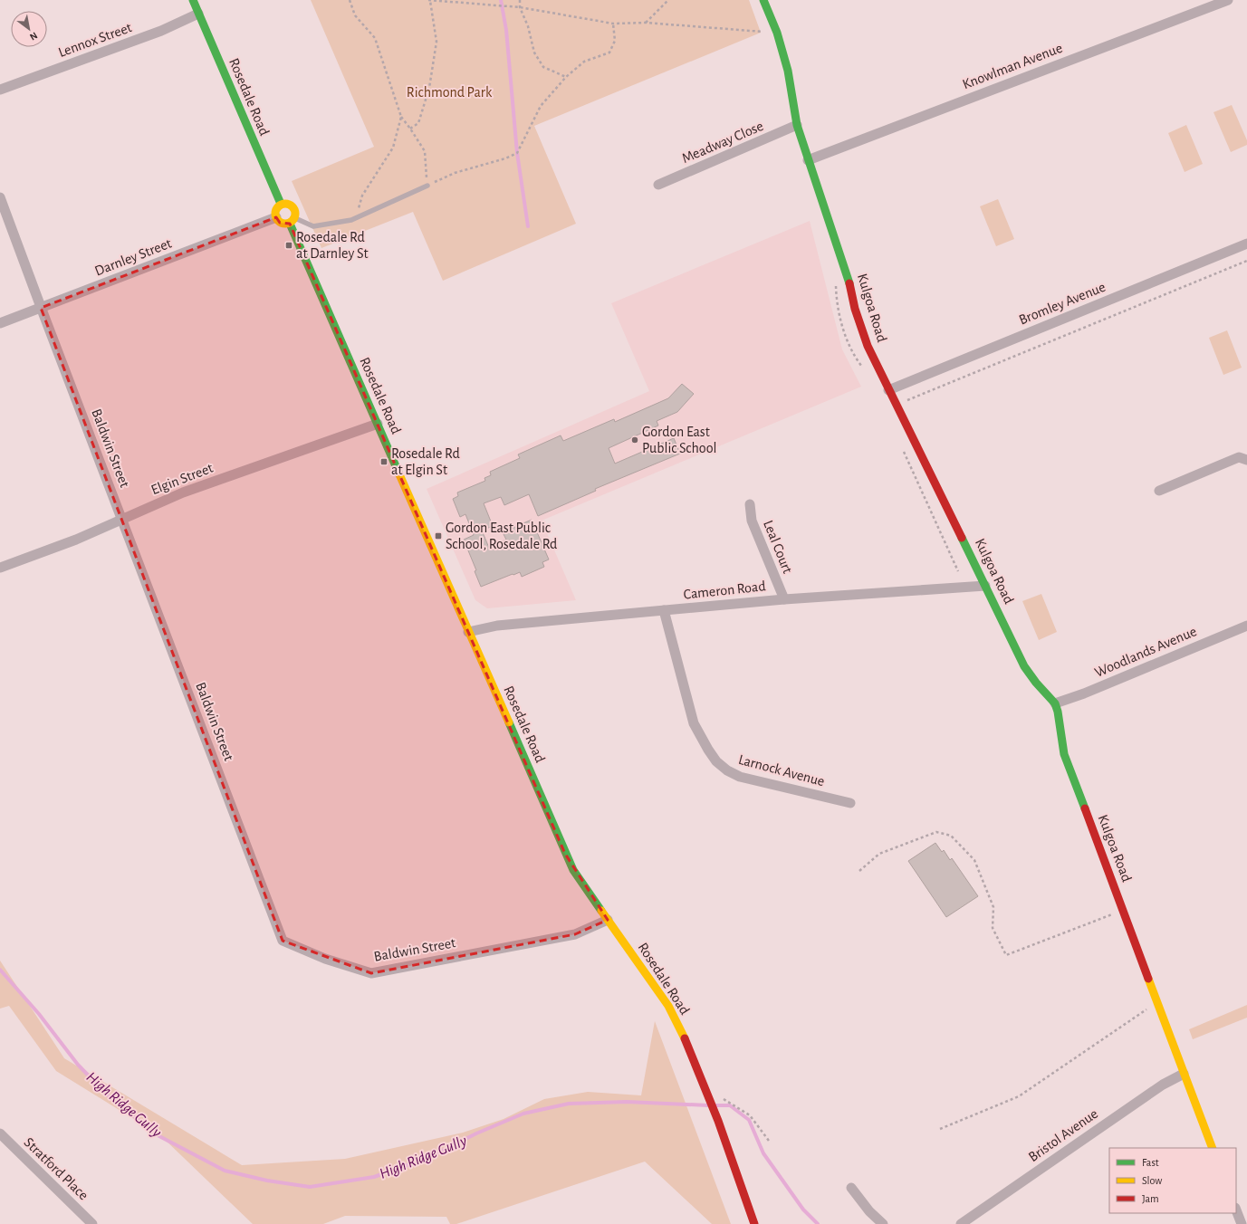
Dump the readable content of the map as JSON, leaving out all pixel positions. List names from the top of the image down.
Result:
{
  "streets": {
    "street": [
      "Lennox Street",
      "Knowlman Avenue",
      "Rosedale Road",
      "Meadway Close",
      "Darnley Street",
      "Bromley Avenue",
      "Kulgoa Road",
      "Baldwin Street",
      "Elgin Street",
      "Leal Court",
      "Cameron Road",
      "Woodlands Avenue",
      "Larnock Avenue",
      "Bristol Avenue",
      "Stratford Place"
    ]
  },
  "crossings": [
    ["Lennox Street", "Rosedale Road"],
    ["Knowlman Avenue", "Kulgoa Road"],
    ["Rosedale Road", "Darnley Street"],
    ["Rosedale Road", "Baldwin Street"],
    ["Rosedale Road", "Elgin Street"],
    ["Rosedale Road", "Cameron Road"],
    ["Meadway Close", "Kulgoa Road"],
    ["Darnley Street", "Baldwin Street"],
    ["Bromley Avenue", "Kulgoa Road"],
    ["Kulgoa Road", "Cameron Road"],
    ["Kulgoa Road", "Woodlands Avenue"],
    ["Kulgoa Road", "Bristol Avenue"],
    ["Baldwin Street", "Elgin Street"],
    ["Leal Court", "Cameron Road"],
    ["Cameron Road", "Larnock Avenue"]
  ],
  "water": ["High Ridge Gully"],
  "parks": ["Richmond Park"],
  "places": {
    "transit": ["Rosedale Rd at Darnley St", "Rosedale Rd at Elgin St", "Gordon East Public School, Rosedale Rd"],
    "other": ["Gordon East Public School"]
  },
  "legend": ["Fast", "Slow", "Jam"],
  "north": "bottom right"
}
